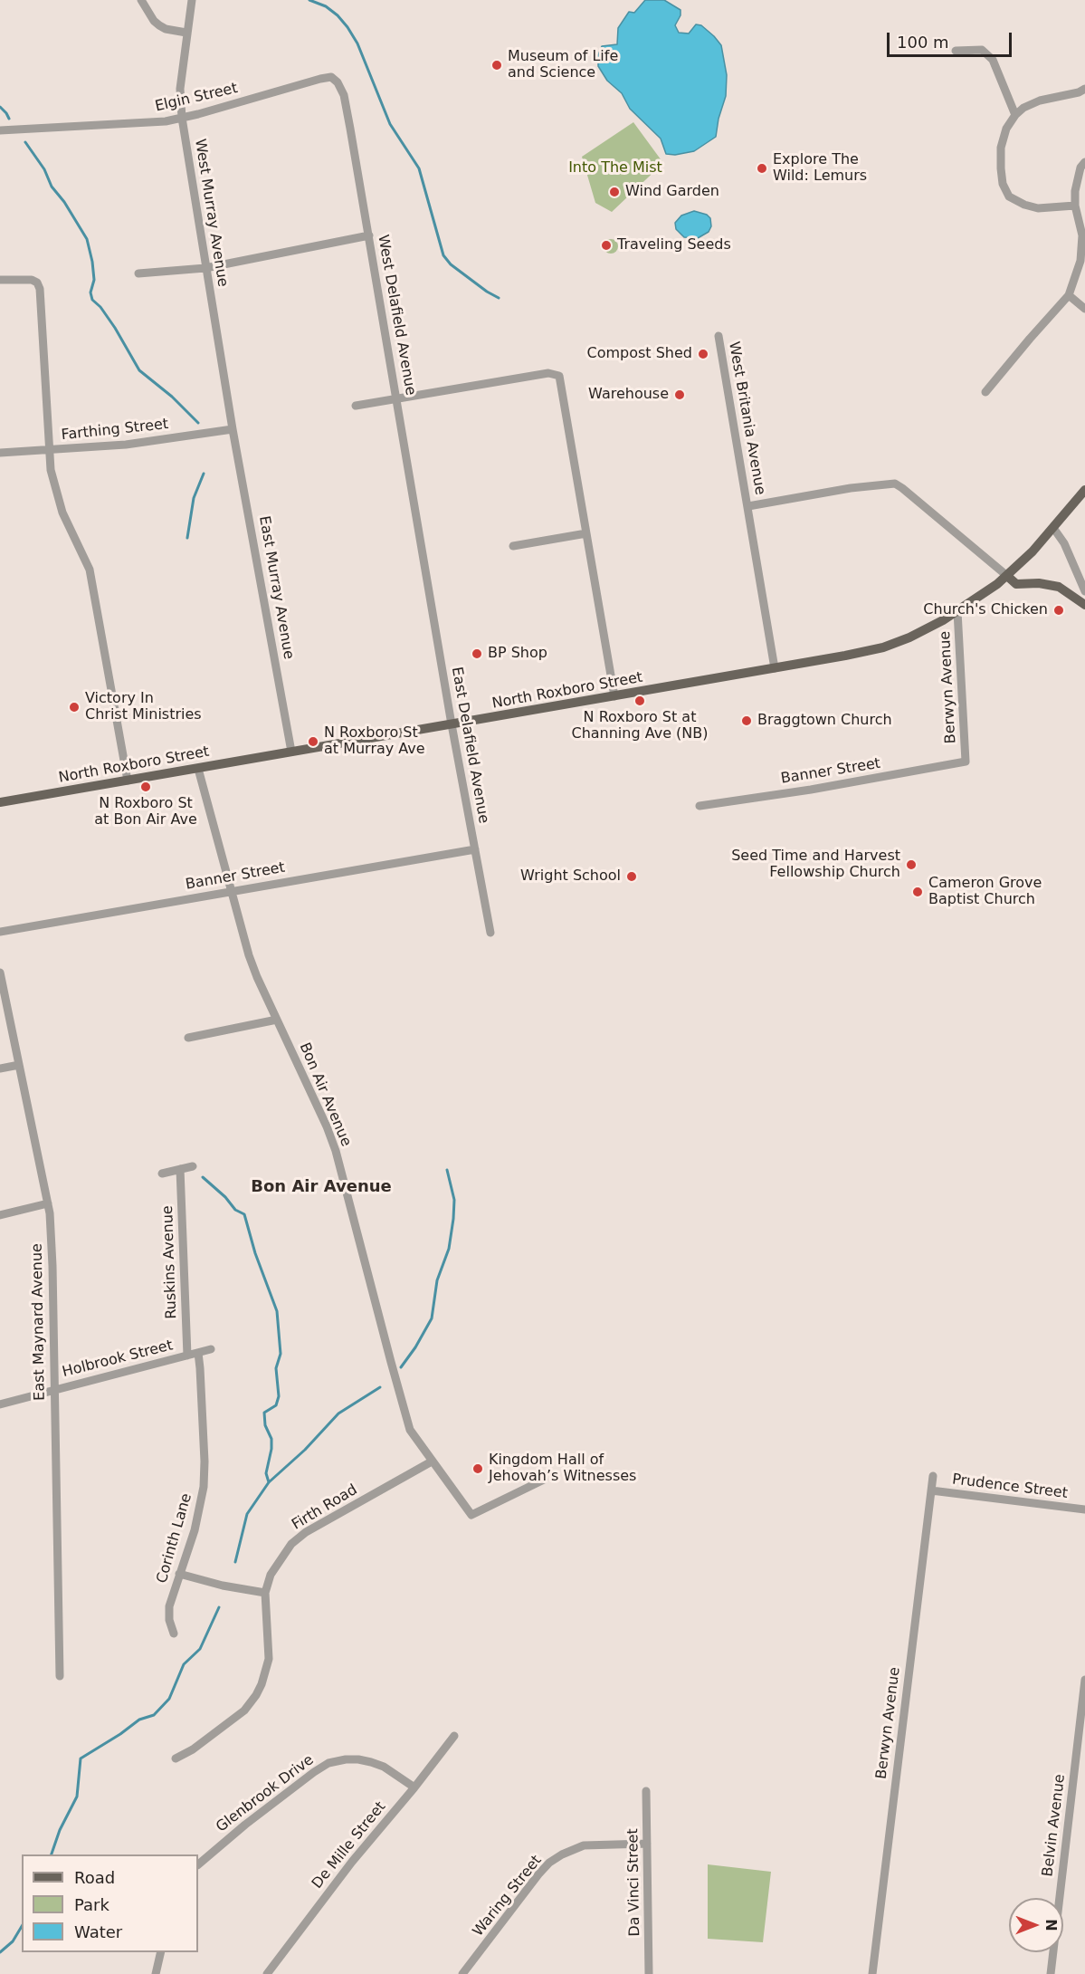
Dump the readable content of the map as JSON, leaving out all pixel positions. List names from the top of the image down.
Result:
{
  "streets": {
    "main road": ["North Roxboro Street"],
    "street": [
      "Elgin Street",
      "West Murray Avenue",
      "West Delafield Avenue",
      "West Britania Avenue",
      "Farthing Street",
      "East Murray Avenue",
      "Berwyn Avenue",
      "East Delafield Avenue",
      "Banner Street",
      "Bon Air Avenue",
      "Ruskins Avenue",
      "East Maynard Avenue",
      "Holbrook Street",
      "Prudence Street",
      "Firth Road",
      "Corinth Lane",
      "Glenbrook Drive",
      "Belvin Avenue",
      "De Mille Street",
      "Da Vinci Street",
      "Waring Street"
    ]
  },
  "crossings": [
    ["Elgin Street", "West Murray Avenue"],
    ["Elgin Street", "West Delafield Avenue"],
    ["West Murray Avenue", "Farthing Street"],
    ["West Murray Avenue", "East Murray Avenue"],
    ["West Delafield Avenue", "East Delafield Avenue"],
    ["West Britania Avenue", "North Roxboro Street"],
    ["Farthing Street", "East Murray Avenue"],
    ["East Murray Avenue", "North Roxboro Street"],
    ["Berwyn Avenue", "North Roxboro Street"],
    ["Berwyn Avenue", "Banner Street"],
    ["Berwyn Avenue", "Prudence Street"],
    ["North Roxboro Street", "East Delafield Avenue"],
    ["North Roxboro Street", "Bon Air Avenue"],
    ["East Delafield Avenue", "Banner Street"],
    ["Banner Street", "Bon Air Avenue"],
    ["Bon Air Avenue", "Firth Road"],
    ["Ruskins Avenue", "Holbrook Street"],
    ["East Maynard Avenue", "Holbrook Street"],
    ["Holbrook Street", "Corinth Lane"],
    ["Glenbrook Drive", "De Mille Street"],
    ["Da Vinci Street", "Waring Street"]
  ],
  "districts": ["Bon Air Avenue"],
  "parks": ["Into The Mist"],
  "places": [
    "Museum of Life and Science",
    "Explore The Wild: Lemurs",
    "Wind Garden",
    "Traveling Seeds",
    "Compost Shed",
    "Warehouse",
    "Church's Chicken",
    "BP Shop",
    "N Roxboro St at Channing Ave (NB)",
    "Victory In Christ Ministries",
    "Braggtown Church",
    "N Roxboro St at Murray Ave",
    "N Roxboro St at Bon Air Ave",
    "Seed Time and Harvest Fellowship Church",
    "Wright School",
    "Cameron Grove Baptist Church",
    "Kingdom Hall of Jehovah’s Witnesses"
  ],
  "legend": ["Road", "Park", "Water"],
  "scale_bar": "100 m",
  "north": "right"
}
